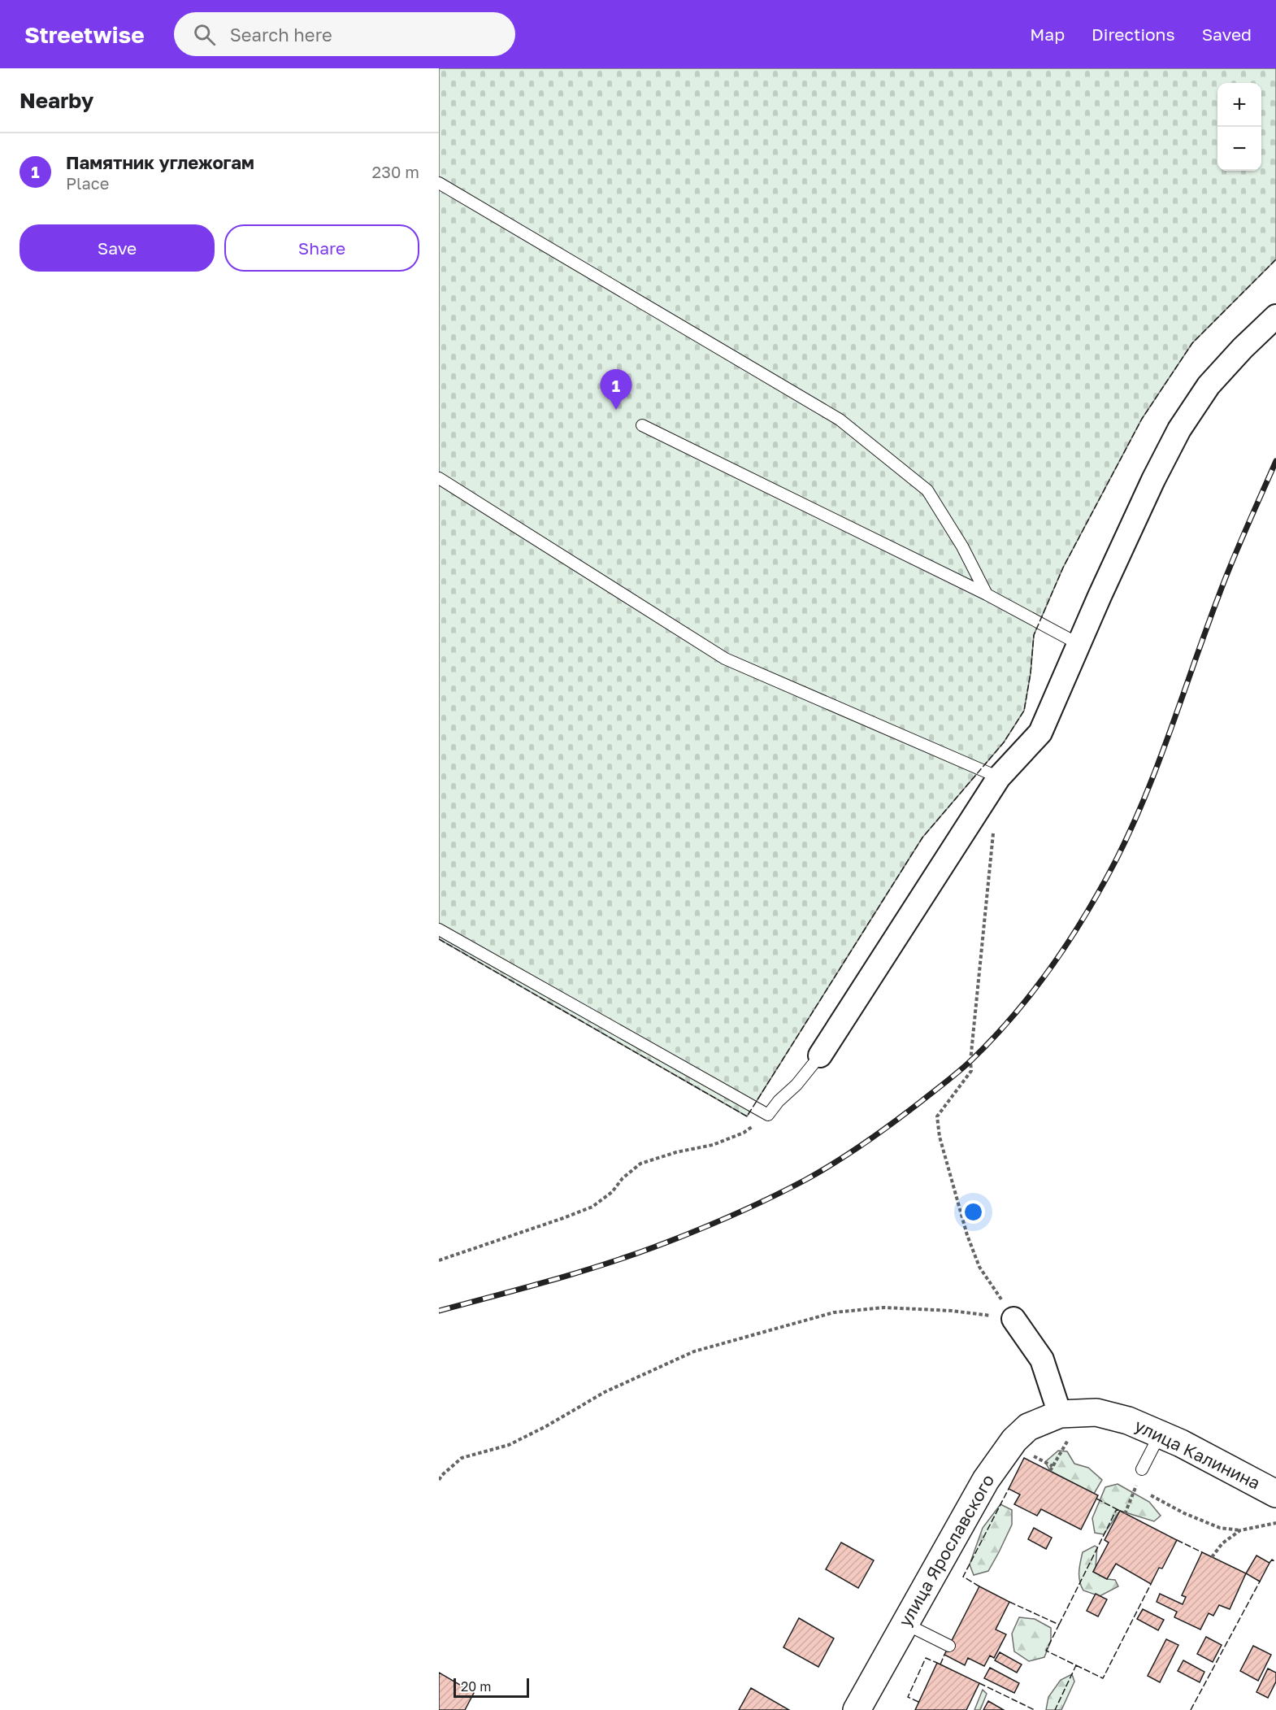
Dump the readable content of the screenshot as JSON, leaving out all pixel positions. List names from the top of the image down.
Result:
{
  "streets": {
    "street": ["улица Калинина", "улица Ярославского"]
  },
  "crossings": [
    ["улица Калинина", "улица Ярославского"]
  ],
  "scale_bar": "20 m",
  "page": {
    "header": "Streetwise",
    "search": "Search here",
    "nav": ["Map", "Directions", "Saved"],
    "heading": "Nearby",
    "map_buttons": ["+", "−"],
    "list": [
      {
        "mark": "1",
        "name": "Памятник углежогам",
        "note": "Place",
        "value": "230 m"
      }
    ],
    "buttons": ["Save", "Share"],
    "pins": "1",
    "scale": "20 m"
  }
}
